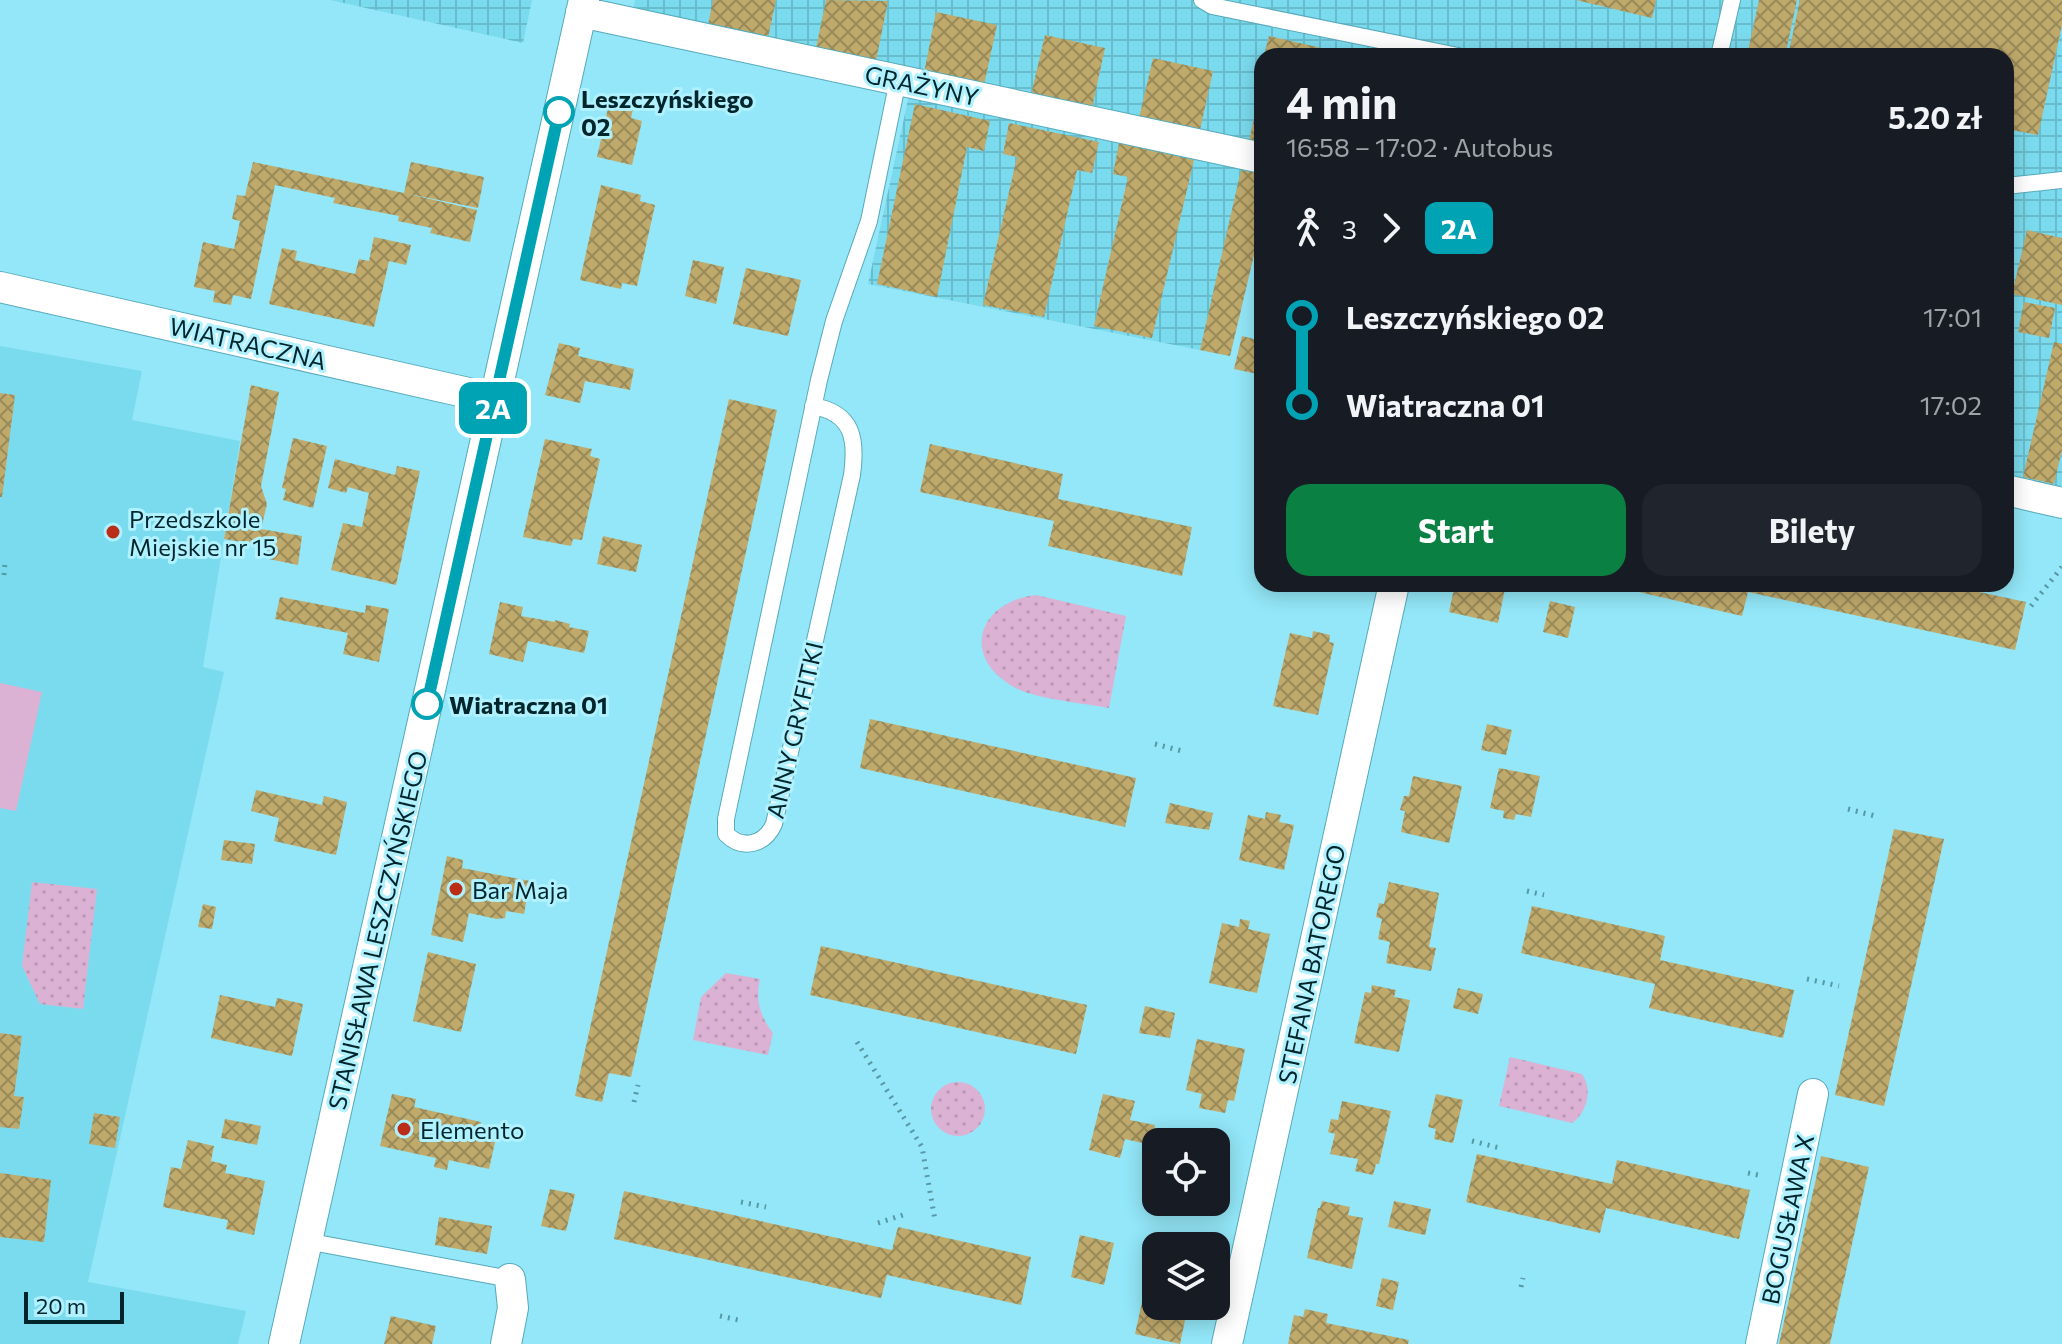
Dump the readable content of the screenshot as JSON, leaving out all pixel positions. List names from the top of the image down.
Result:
{
  "streets": {
    "street": [
      "GRAŻYNY",
      "WIATRACZNA",
      "STANISŁAWA LESZCZYŃSKIEGO",
      "STEFANA BATOREGO",
      "BOGUSŁAWA X"
    ],
    "lane": ["ANNY GRYFITKI"]
  },
  "crossings": [
    ["GRAŻYNY", "ANNY GRYFITKI"],
    ["GRAŻYNY", "STANISŁAWA LESZCZYŃSKIEGO"],
    ["WIATRACZNA", "STANISŁAWA LESZCZYŃSKIEGO"]
  ],
  "places": [
    "Leszczyńskiego 02",
    "Przedszkole Miejskie nr 15",
    "Wiatraczna 01",
    "Bar Maja",
    "Elemento"
  ],
  "lines": ["bus line 2A"],
  "scale_bar": "20 m",
  "page": {
    "on_map": "2A",
    "heading": ["4 min", "16:58 – 17:02 · Autobus", "5.20 zł"],
    "legs": ["3", "2A"],
    "list": [
      {
        "name": "Leszczyńskiego 02",
        "value": "17:01"
      },
      {
        "name": "Wiatraczna 01",
        "value": "17:02"
      }
    ],
    "buttons": ["Start", "Bilety"],
    "scale": "20 m"
  }
}
